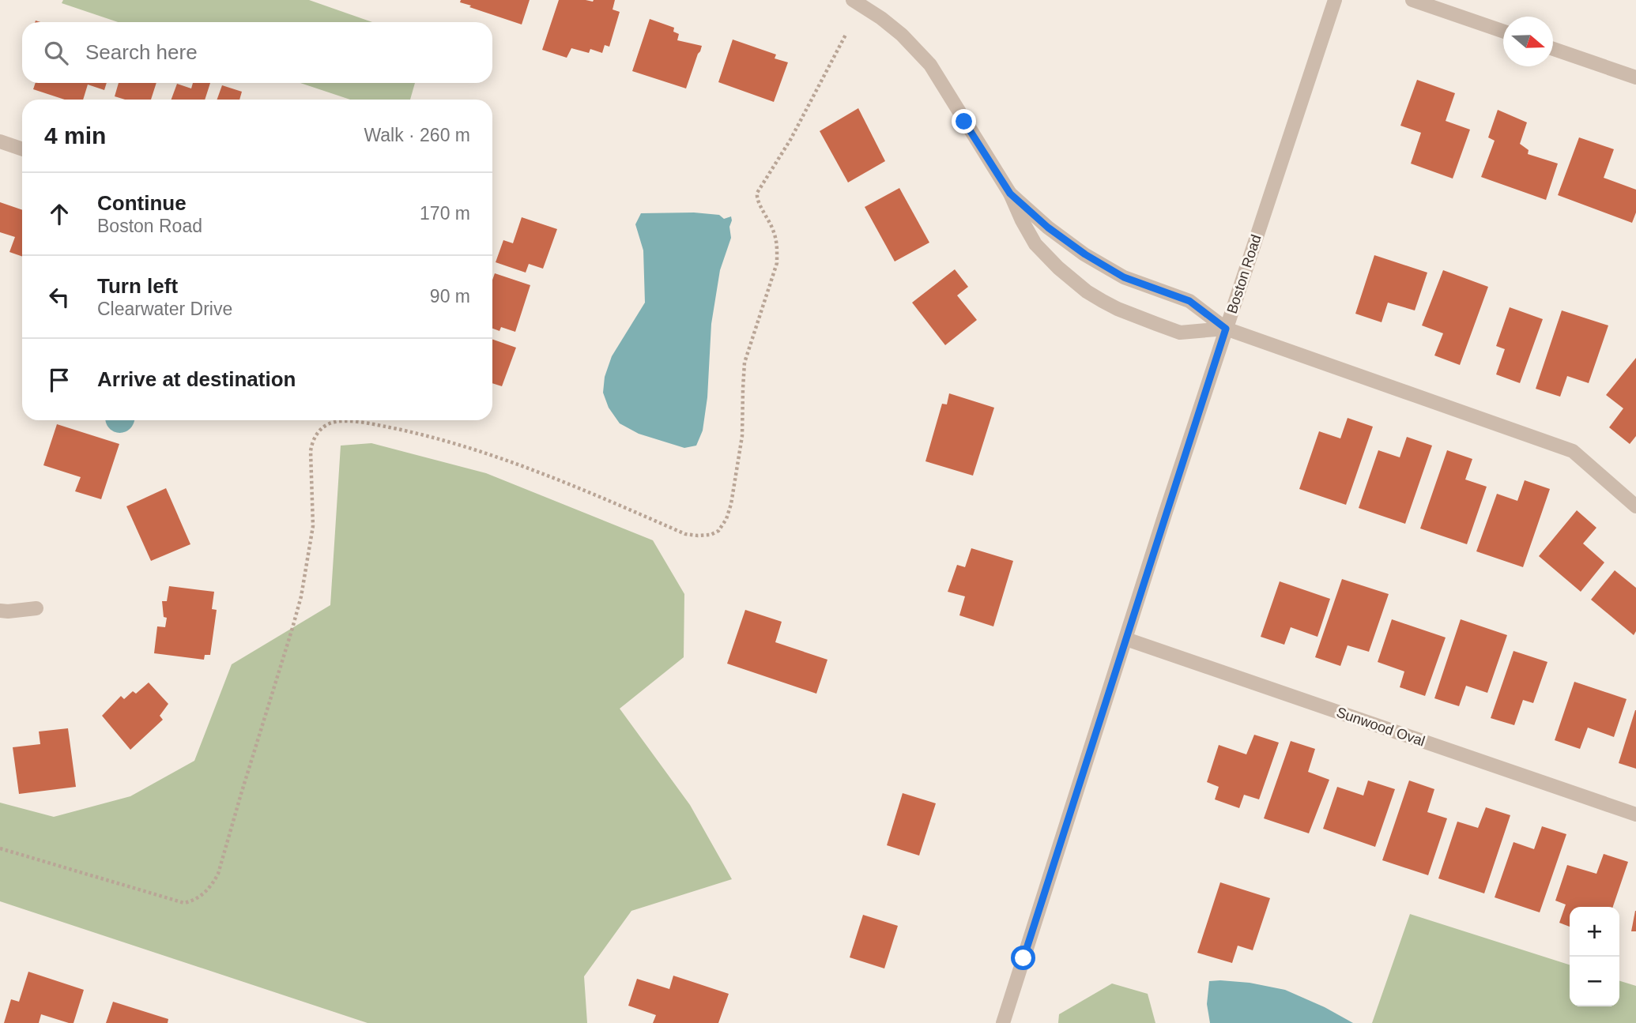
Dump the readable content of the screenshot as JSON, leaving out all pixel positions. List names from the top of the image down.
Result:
{
  "streets": {
    "street": ["Boston Road", "Sunwood Oval"]
  },
  "crossings": [
    ["Boston Road", "Sunwood Oval"]
  ],
  "north": "right",
  "page": {
    "search": "Search here",
    "heading": ["4 min", "Walk · 260 m"],
    "list": [
      ["Continue", "Boston Road", "170 m"],
      ["Turn left", "Clearwater Drive", "90 m"],
      "Arrive at destination"
    ],
    "map_buttons": ["+", "−"]
  }
}
